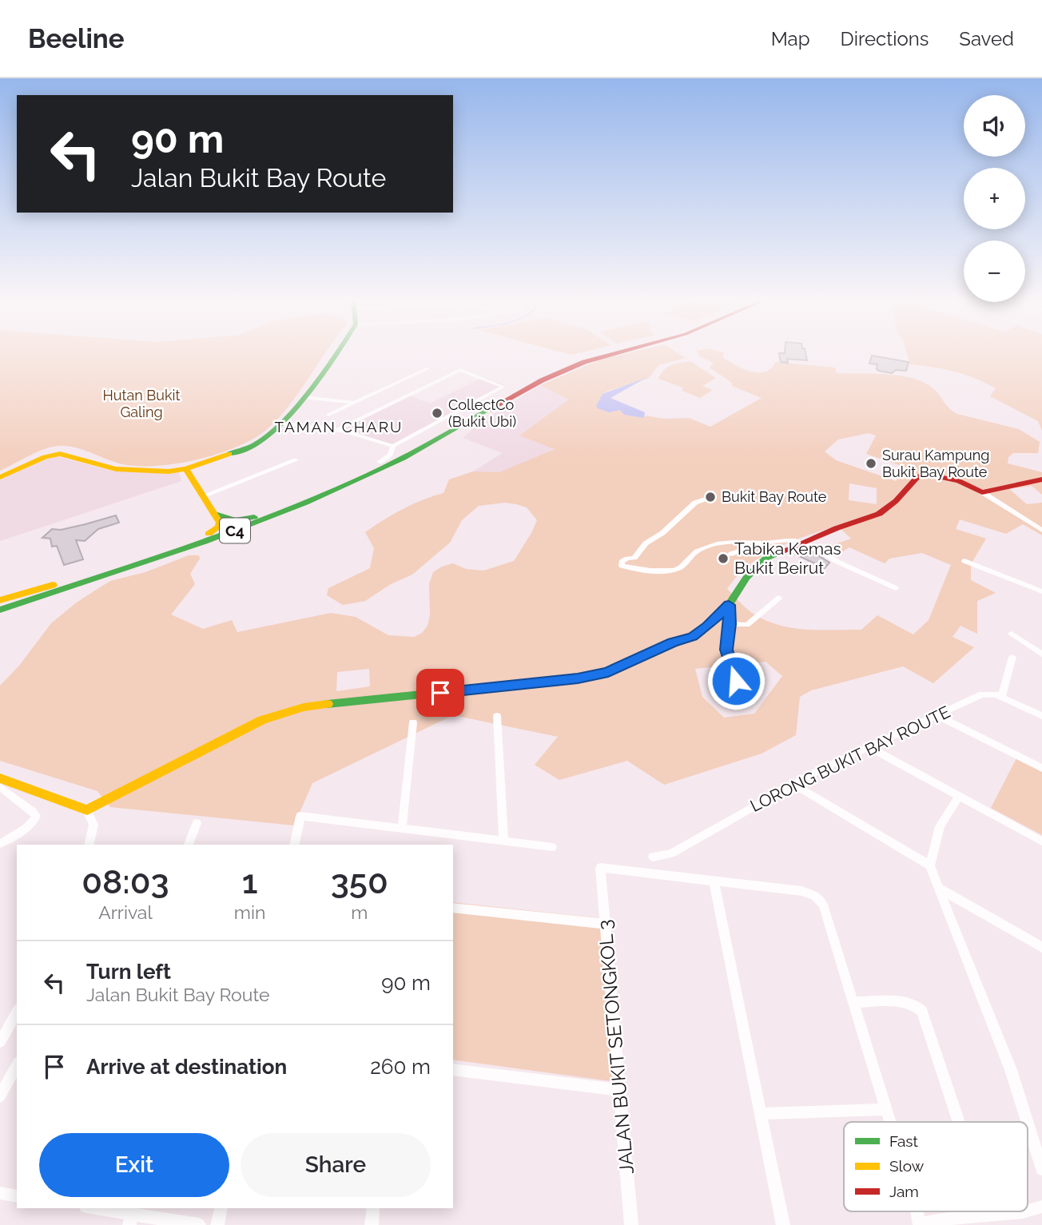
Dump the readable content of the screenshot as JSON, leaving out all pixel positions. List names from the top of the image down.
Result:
{
  "streets": {
    "main road": ["C4"],
    "street": ["LORONG BUKIT BAY ROUTE", "JALAN BUKIT SETONGKOL 3"]
  },
  "districts": ["TAMAN CHARU"],
  "parks": ["Hutan Bukit Galing"],
  "places": [
    "CollectCo (Bukit Ubi)",
    "Surau Kampung Bukit Bay Route",
    "Bukit Bay Route",
    "Tabika Kemas Bukit Beirut"
  ],
  "legend": ["Fast", "Slow", "Jam"],
  "page": {
    "header": "Beeline",
    "nav": ["Map", "Directions", "Saved"],
    "map_buttons": ["+", "−"],
    "turn": ["90 m", "Jalan Bukit Bay Route"],
    "eta": [
      "08:03",
      "Arrival",
      "1",
      "min",
      "350",
      "m"
    ],
    "list": [
      {
        "name": "Turn left",
        "note": "Jalan Bukit Bay Route",
        "value": "90 m"
      },
      {
        "name": "Arrive at destination",
        "value": "260 m"
      }
    ],
    "buttons": ["Exit", "Share"]
  }
}
